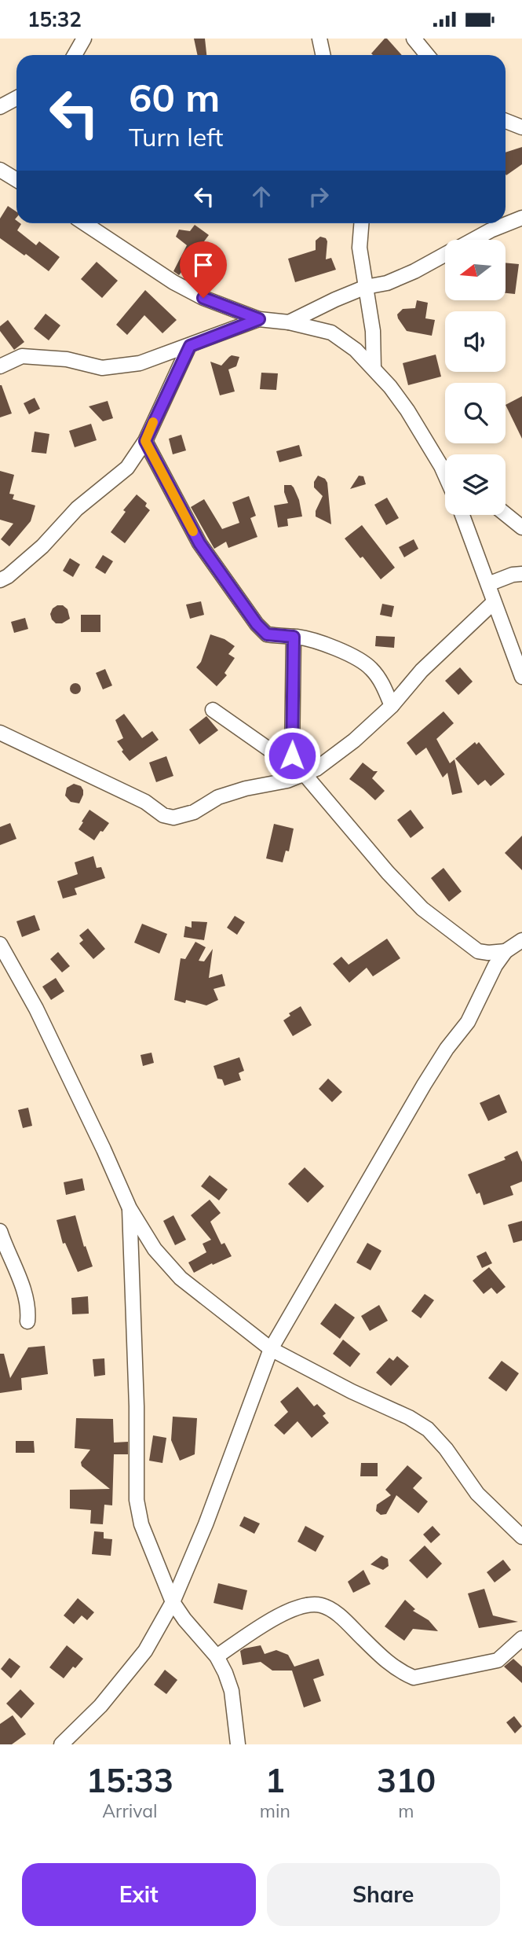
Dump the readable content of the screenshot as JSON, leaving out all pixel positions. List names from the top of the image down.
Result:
{
  "north": "left",
  "page": {
    "status": "15:32",
    "turn": ["60 m", "Turn left"],
    "eta": [
      "15:33",
      "Arrival",
      "1",
      "min",
      "310",
      "m"
    ],
    "buttons": ["Exit", "Share"]
  }
}
